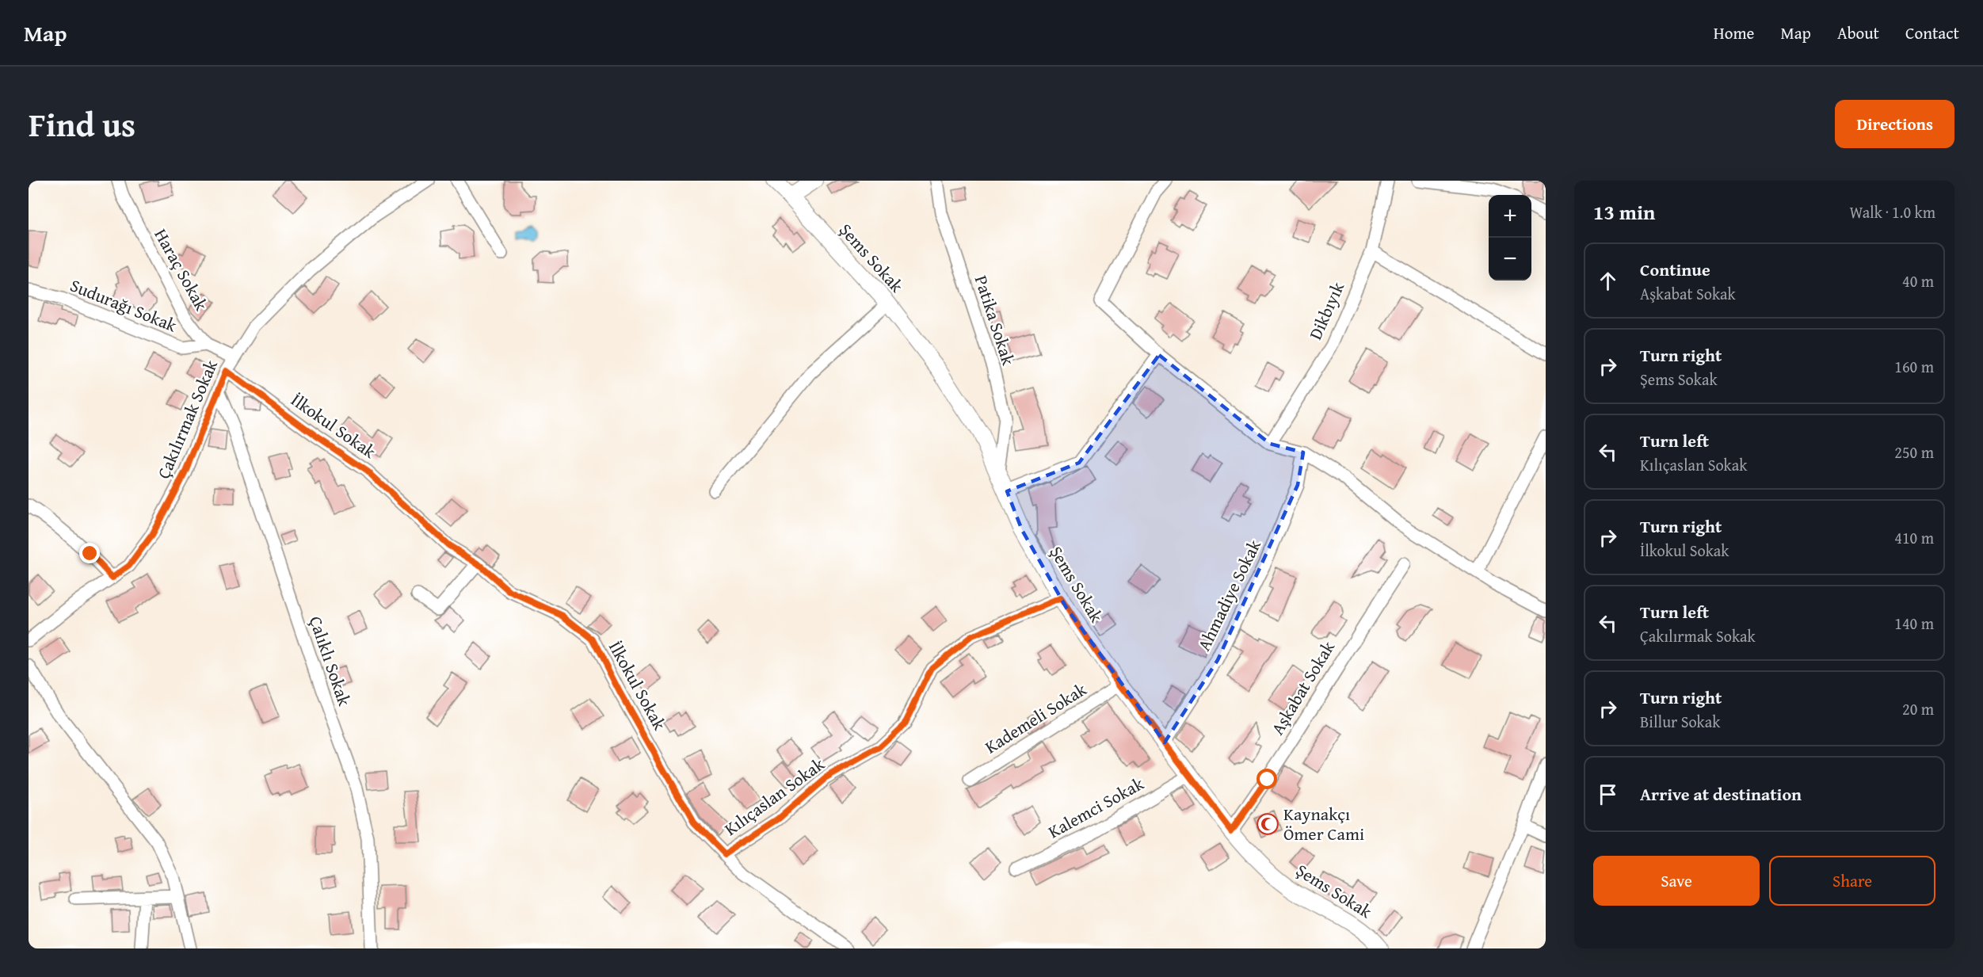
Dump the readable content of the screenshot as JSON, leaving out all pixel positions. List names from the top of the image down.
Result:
{
  "streets": {
    "street": [
      "Şems Sokak",
      "Haraç Sokak",
      "Sudurağı Sokak",
      "Dikbıyık",
      "Patika Sokak",
      "Çakılırmak Sokak",
      "İlkokul Sokak",
      "Ahmadiye Sokak",
      "Çalıklı Sokak",
      "Aşkabat Sokak",
      "Kademeli Sokak",
      "Kılıçaslan Sokak",
      "Kalemci Sokak"
    ]
  },
  "crossings": [
    ["Şems Sokak", "Patika Sokak"],
    ["Şems Sokak", "Ahmadiye Sokak"],
    ["Şems Sokak", "Aşkabat Sokak"],
    ["Şems Sokak", "Kademeli Sokak"],
    ["Şems Sokak", "Kılıçaslan Sokak"],
    ["Şems Sokak", "Kalemci Sokak"],
    ["Haraç Sokak", "Sudurağı Sokak"],
    ["Haraç Sokak", "Çakılırmak Sokak"],
    ["Çakılırmak Sokak", "İlkokul Sokak"],
    ["Çakılırmak Sokak", "Çalıklı Sokak"],
    ["İlkokul Sokak", "Kılıçaslan Sokak"]
  ],
  "places": {
    "mosque": ["Kaynakçı Ömer Cami"]
  },
  "page": {
    "header": "Map",
    "nav": [
      "Home",
      "Map",
      "About",
      "Contact"
    ],
    "title": "Find us",
    "buttons": [
      "Directions",
      ["Save", "Share"]
    ],
    "heading": ["13 min", "Walk · 1.0 km"],
    "map_buttons": ["+", "−"],
    "list": [
      ["Continue", "Aşkabat Sokak", "40 m"],
      ["Turn right", "Şems Sokak", "160 m"],
      ["Turn left", "Kılıçaslan Sokak", "250 m"],
      ["Turn right", "İlkokul Sokak", "410 m"],
      ["Turn left", "Çakılırmak Sokak", "140 m"],
      ["Turn right", "Billur Sokak", "20 m"],
      "Arrive at destination"
    ]
  }
}
